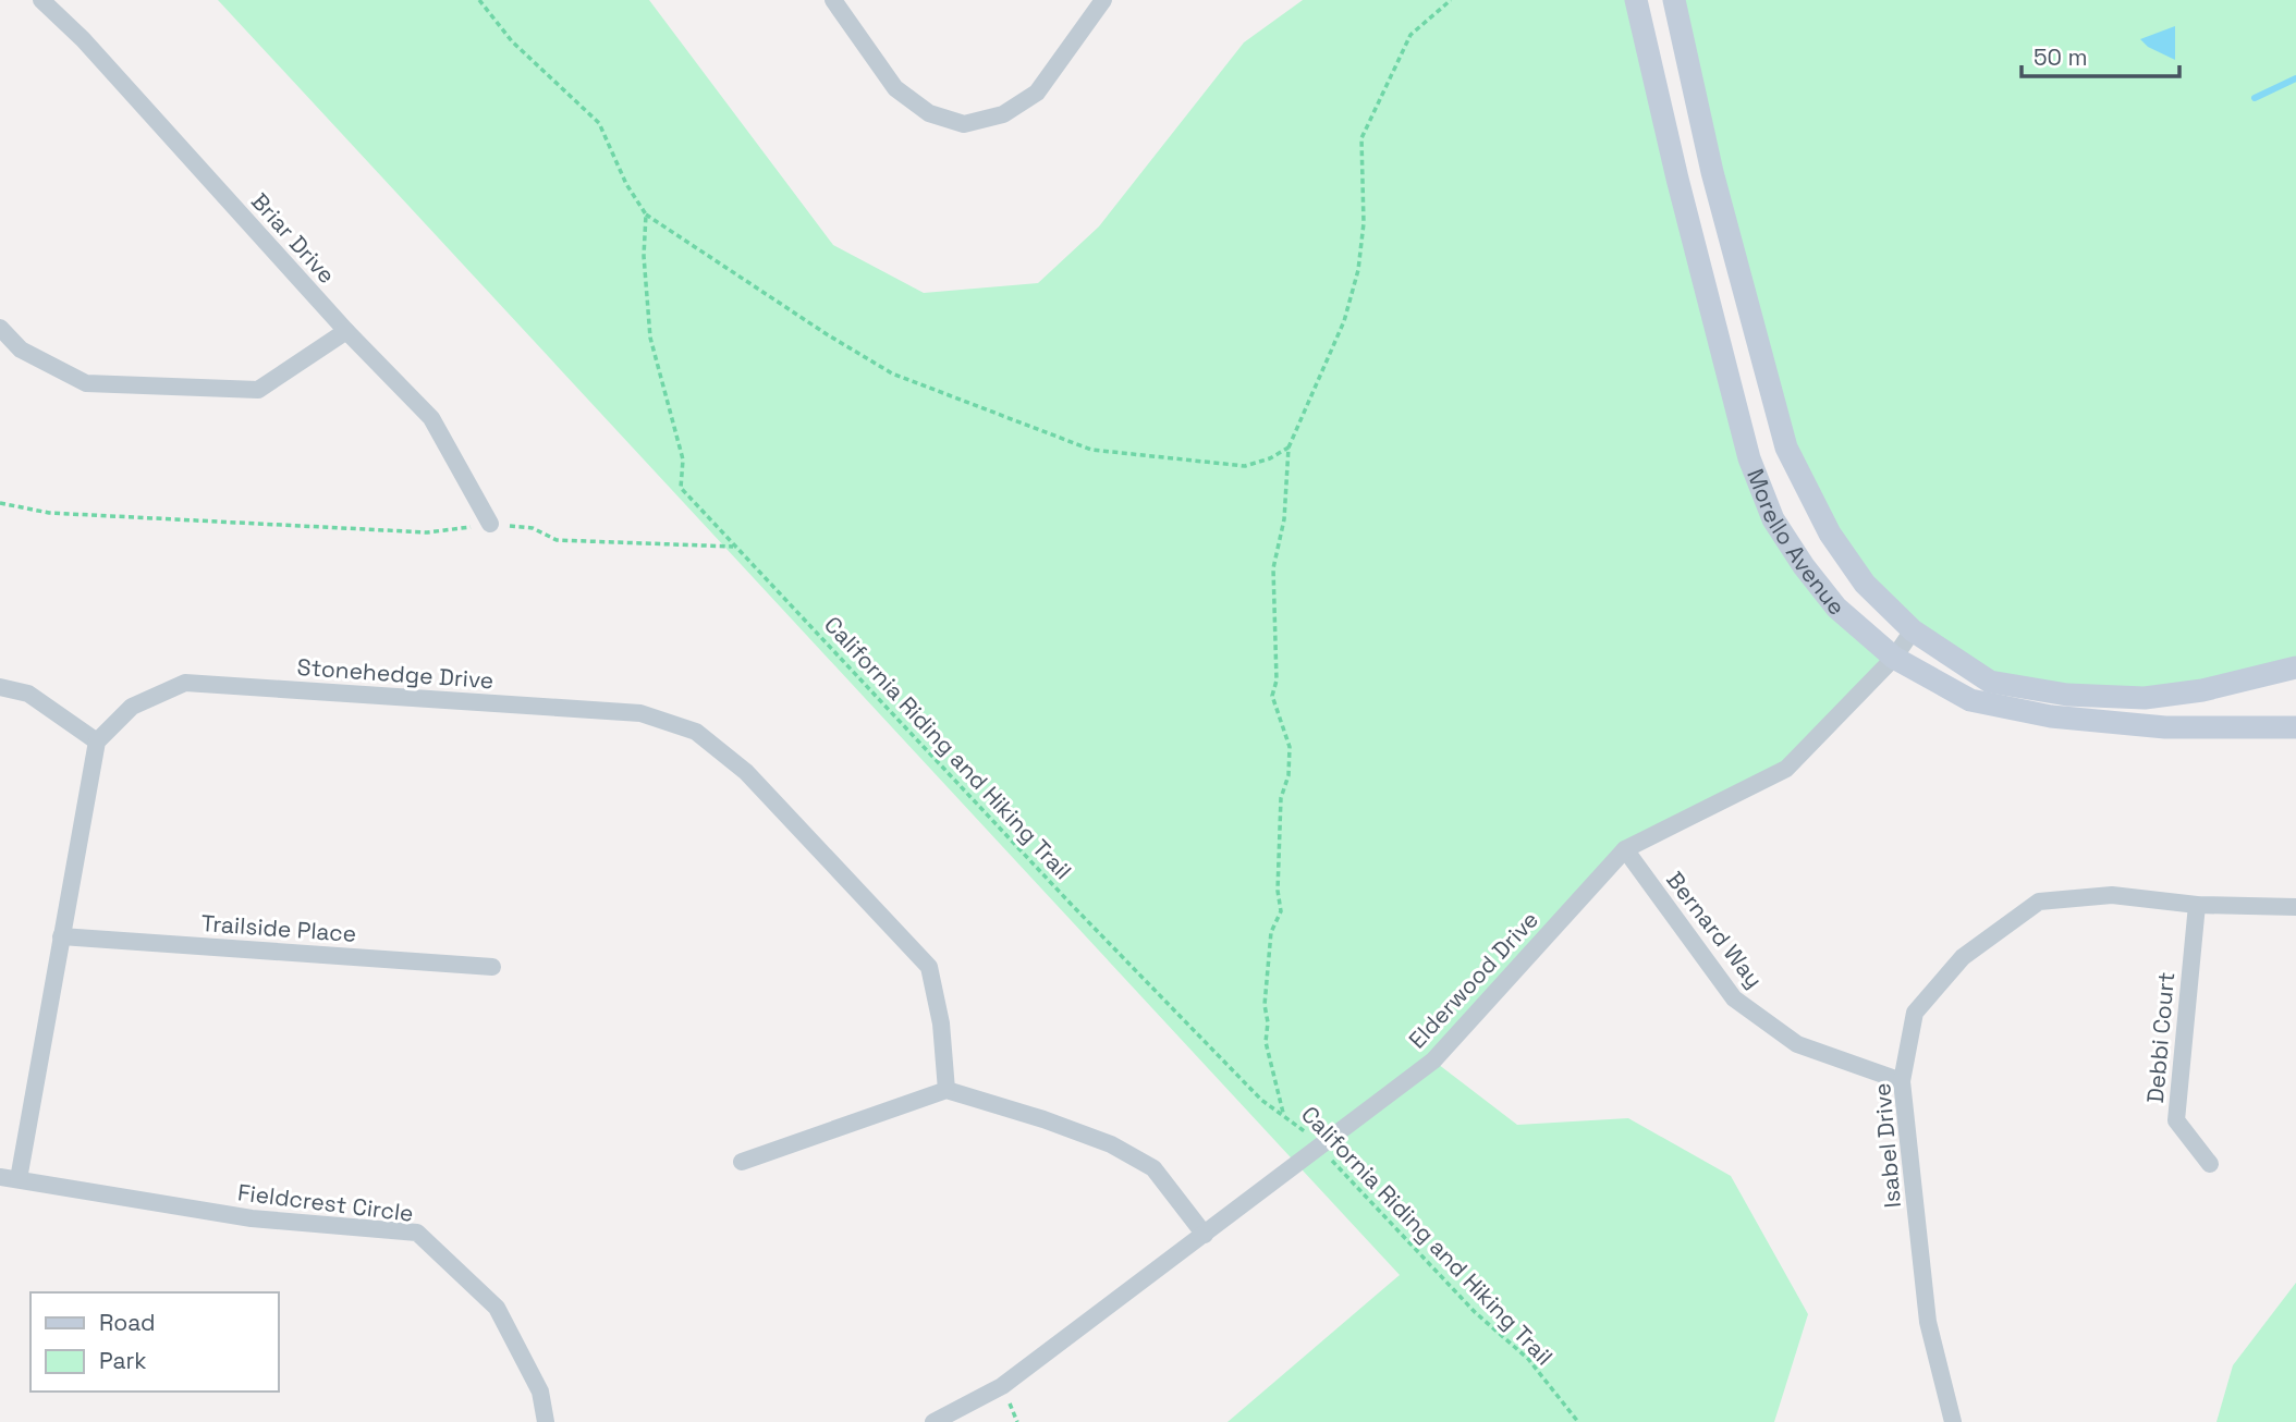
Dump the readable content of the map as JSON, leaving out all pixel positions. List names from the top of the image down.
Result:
{
  "streets": {
    "street": [
      "Briar Drive",
      "Morello Avenue",
      "Stonehedge Drive",
      "Trailside Place",
      "Bernard Way",
      "Elderwood Drive",
      "Debbi Court",
      "Isabel Drive",
      "Fieldcrest Circle"
    ],
    "path": ["California Riding and Hiking Trail"]
  },
  "crossings": [
    ["Morello Avenue", "Elderwood Drive"],
    ["California Riding and Hiking Trail", "Elderwood Drive"],
    ["Bernard Way", "Elderwood Drive"],
    ["Bernard Way", "Isabel Drive"],
    ["Debbi Court", "Isabel Drive"]
  ],
  "legend": ["Road", "Park"],
  "scale_bar": "50 m"
}
